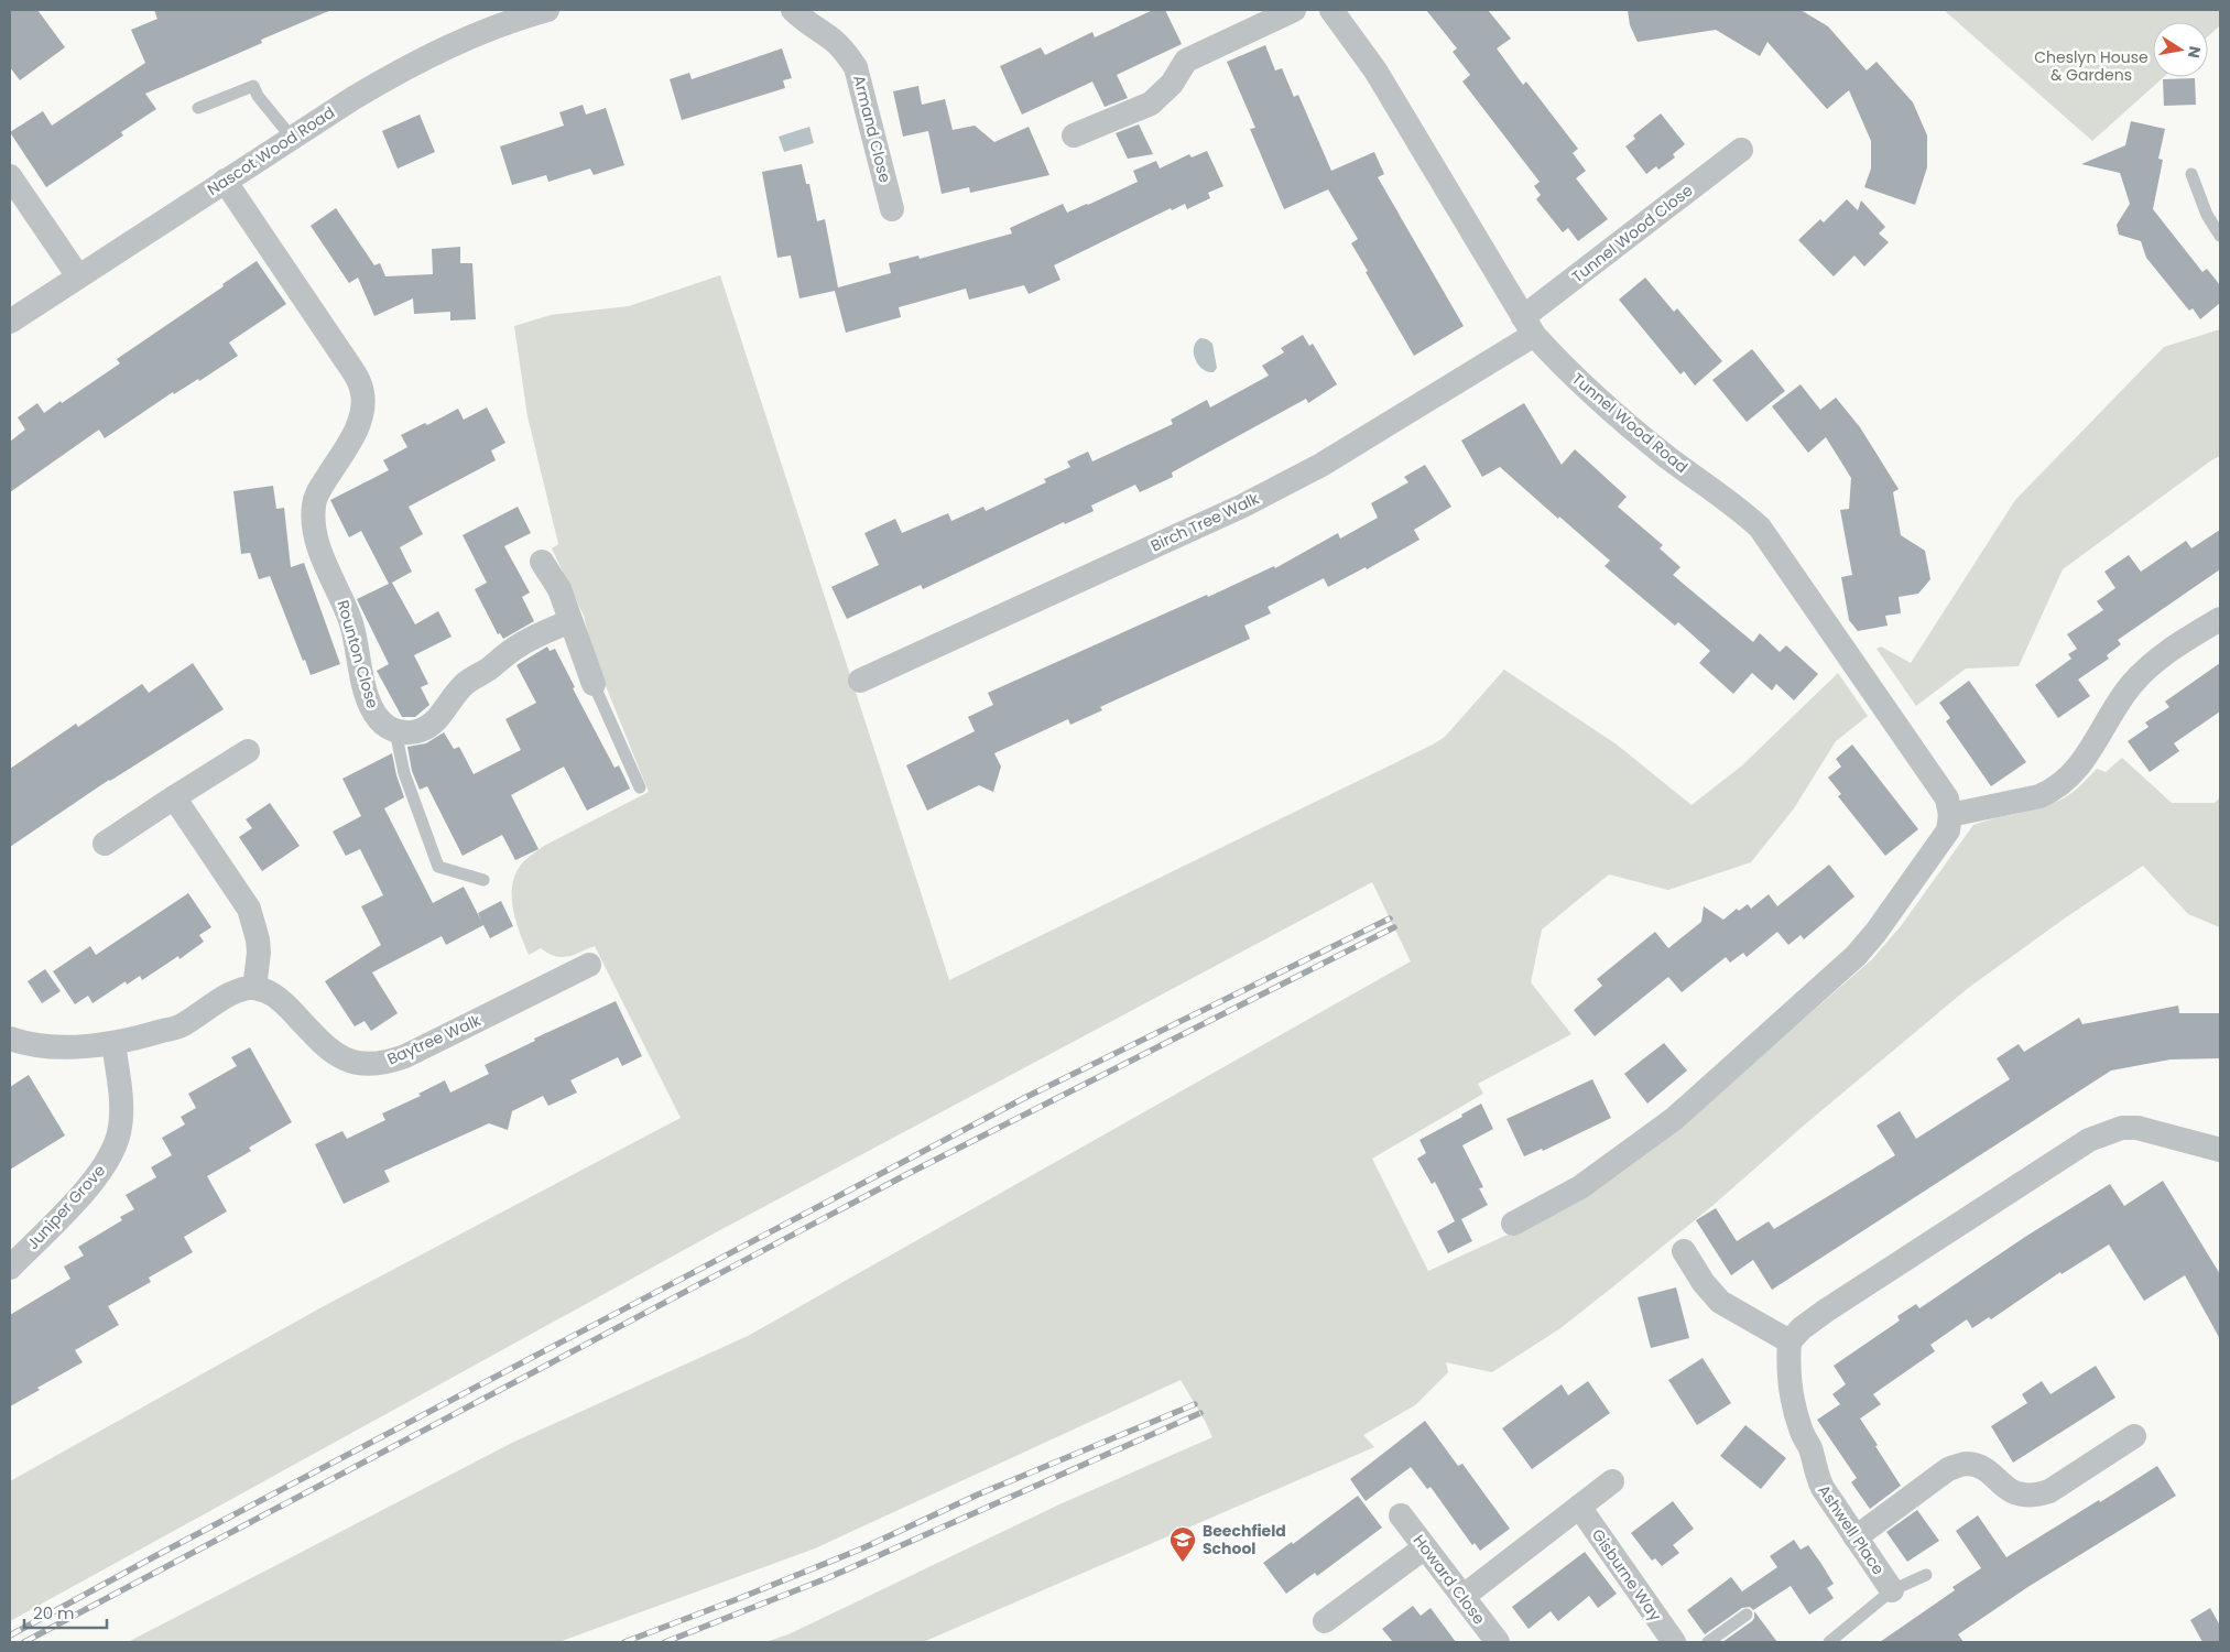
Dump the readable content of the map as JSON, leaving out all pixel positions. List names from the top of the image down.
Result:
{
  "streets": {
    "street": [
      "Armand Close",
      "Nascot Wood Road",
      "Tunnel Wood Close",
      "Tunnel Wood Road",
      "Birch Tree Walk",
      "Rounton Close",
      "Baytree Walk",
      "Juniper Grove",
      "Ashwell Place",
      "Gisburne Way",
      "Howard Close"
    ]
  },
  "crossings": [
    ["Nascot Wood Road", "Rounton Close"],
    ["Tunnel Wood Close", "Tunnel Wood Road"],
    ["Tunnel Wood Close", "Birch Tree Walk"],
    ["Tunnel Wood Road", "Birch Tree Walk"]
  ],
  "parks": ["Cheslyn House & Gardens"],
  "places": {
    "school or university": ["Beechfield School"]
  },
  "scale_bar": "20 m",
  "north": "right"
}
